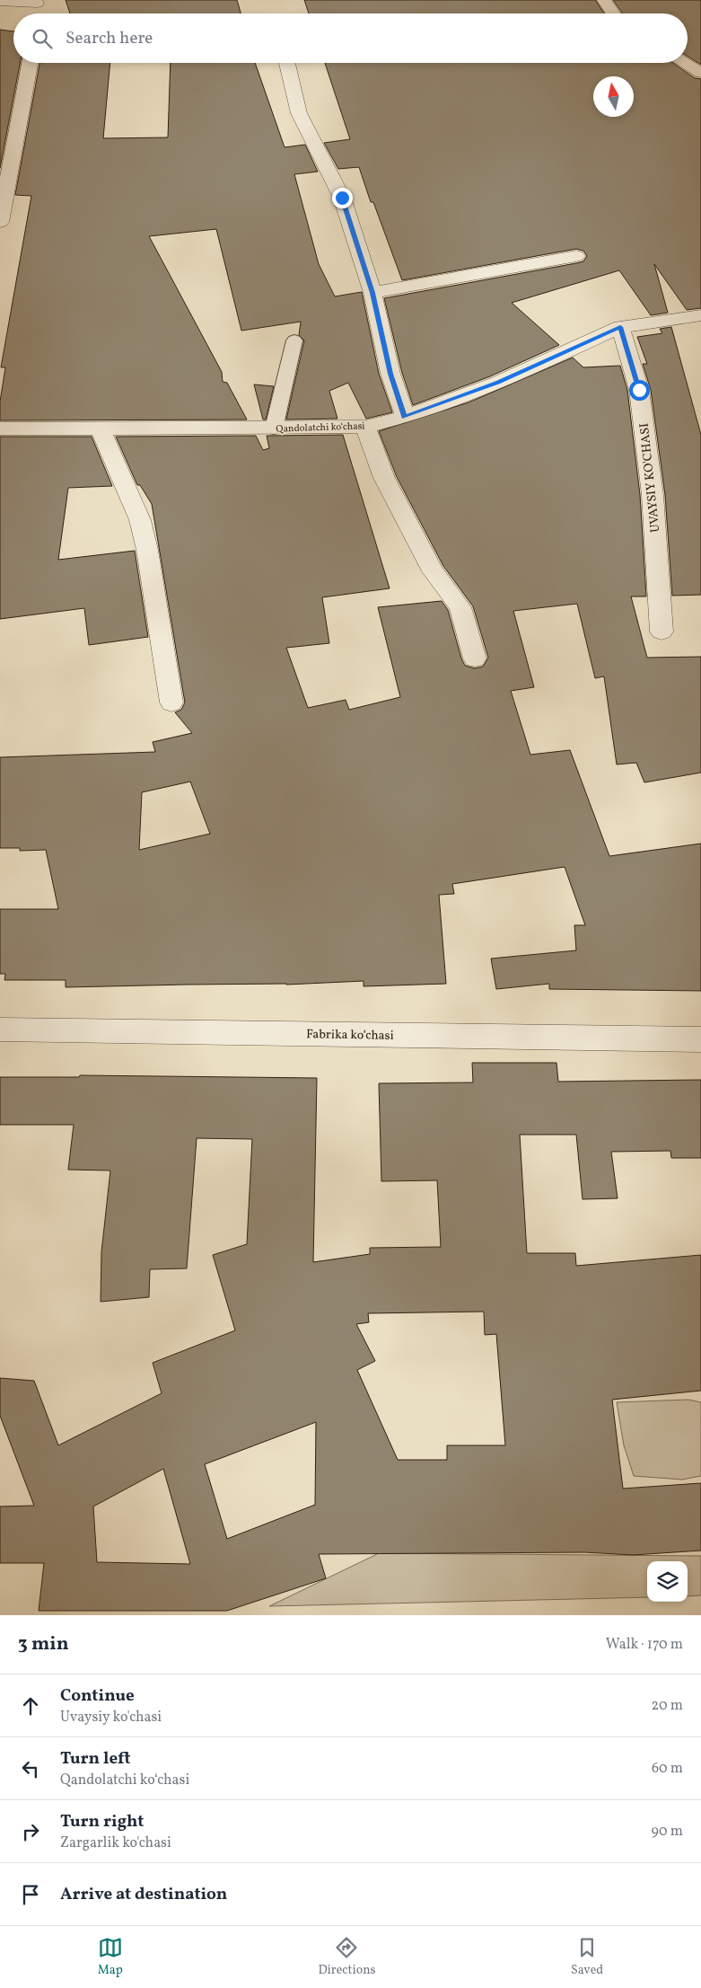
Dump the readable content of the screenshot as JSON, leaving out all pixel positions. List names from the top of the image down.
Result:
{
  "streets": {
    "street": ["Qandolatchi koʻchasi", "UVAYSIY KO'CHASI", "Fabrika koʻchasi"]
  },
  "crossings": [
    ["Qandolatchi koʻchasi", "UVAYSIY KO'CHASI"]
  ],
  "north": "top",
  "page": {
    "search": "Search here",
    "heading": ["3 min", "Walk · 170 m"],
    "list": [
      ["Continue", "Uvaysiy ko'chasi", "20 m"],
      ["Turn left", "Qandolatchi koʻchasi", "60 m"],
      ["Turn right", "Zargarlik ko'chasi", "90 m"],
      "Arrive at destination"
    ],
    "nav": ["Map", "Directions", "Saved"]
  }
}
